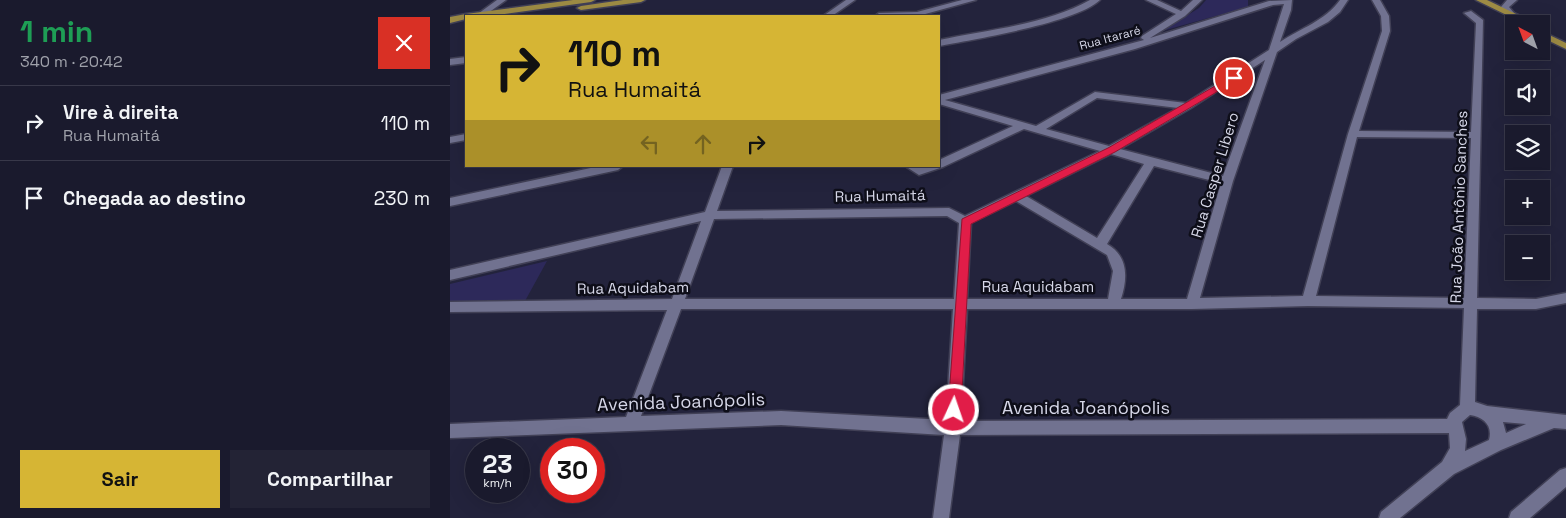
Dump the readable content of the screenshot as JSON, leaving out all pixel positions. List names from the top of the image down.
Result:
{
  "streets": {
    "street": [
      "Rua Itararé",
      "Rua Casper Libero",
      "Rua Humaitá",
      "Rua João Antônio Sanches",
      "Rua Aquidabam",
      "Avenida Joanópolis"
    ]
  },
  "crossings": [
    ["Rua Itararé", "Rua Casper Libero"],
    ["Rua Casper Libero", "Rua Aquidabam"],
    ["Rua João Antônio Sanches", "Rua Aquidabam"],
    ["Rua João Antônio Sanches", "Avenida Joanópolis"]
  ],
  "north": "top left",
  "page": {
    "heading": ["1 min", "340 m · 20:42"],
    "map_buttons": ["+", "−"],
    "turn": ["110 m", "Rua Humaitá"],
    "list": [
      {
        "name": "Vire à direita",
        "note": "Rua Humaitá",
        "value": "110 m"
      },
      {
        "name": "Chegada ao destino",
        "value": "230 m"
      }
    ],
    "speed": "23 km/h",
    "limit": "30",
    "buttons": ["Sair", "Compartilhar"]
  }
}
